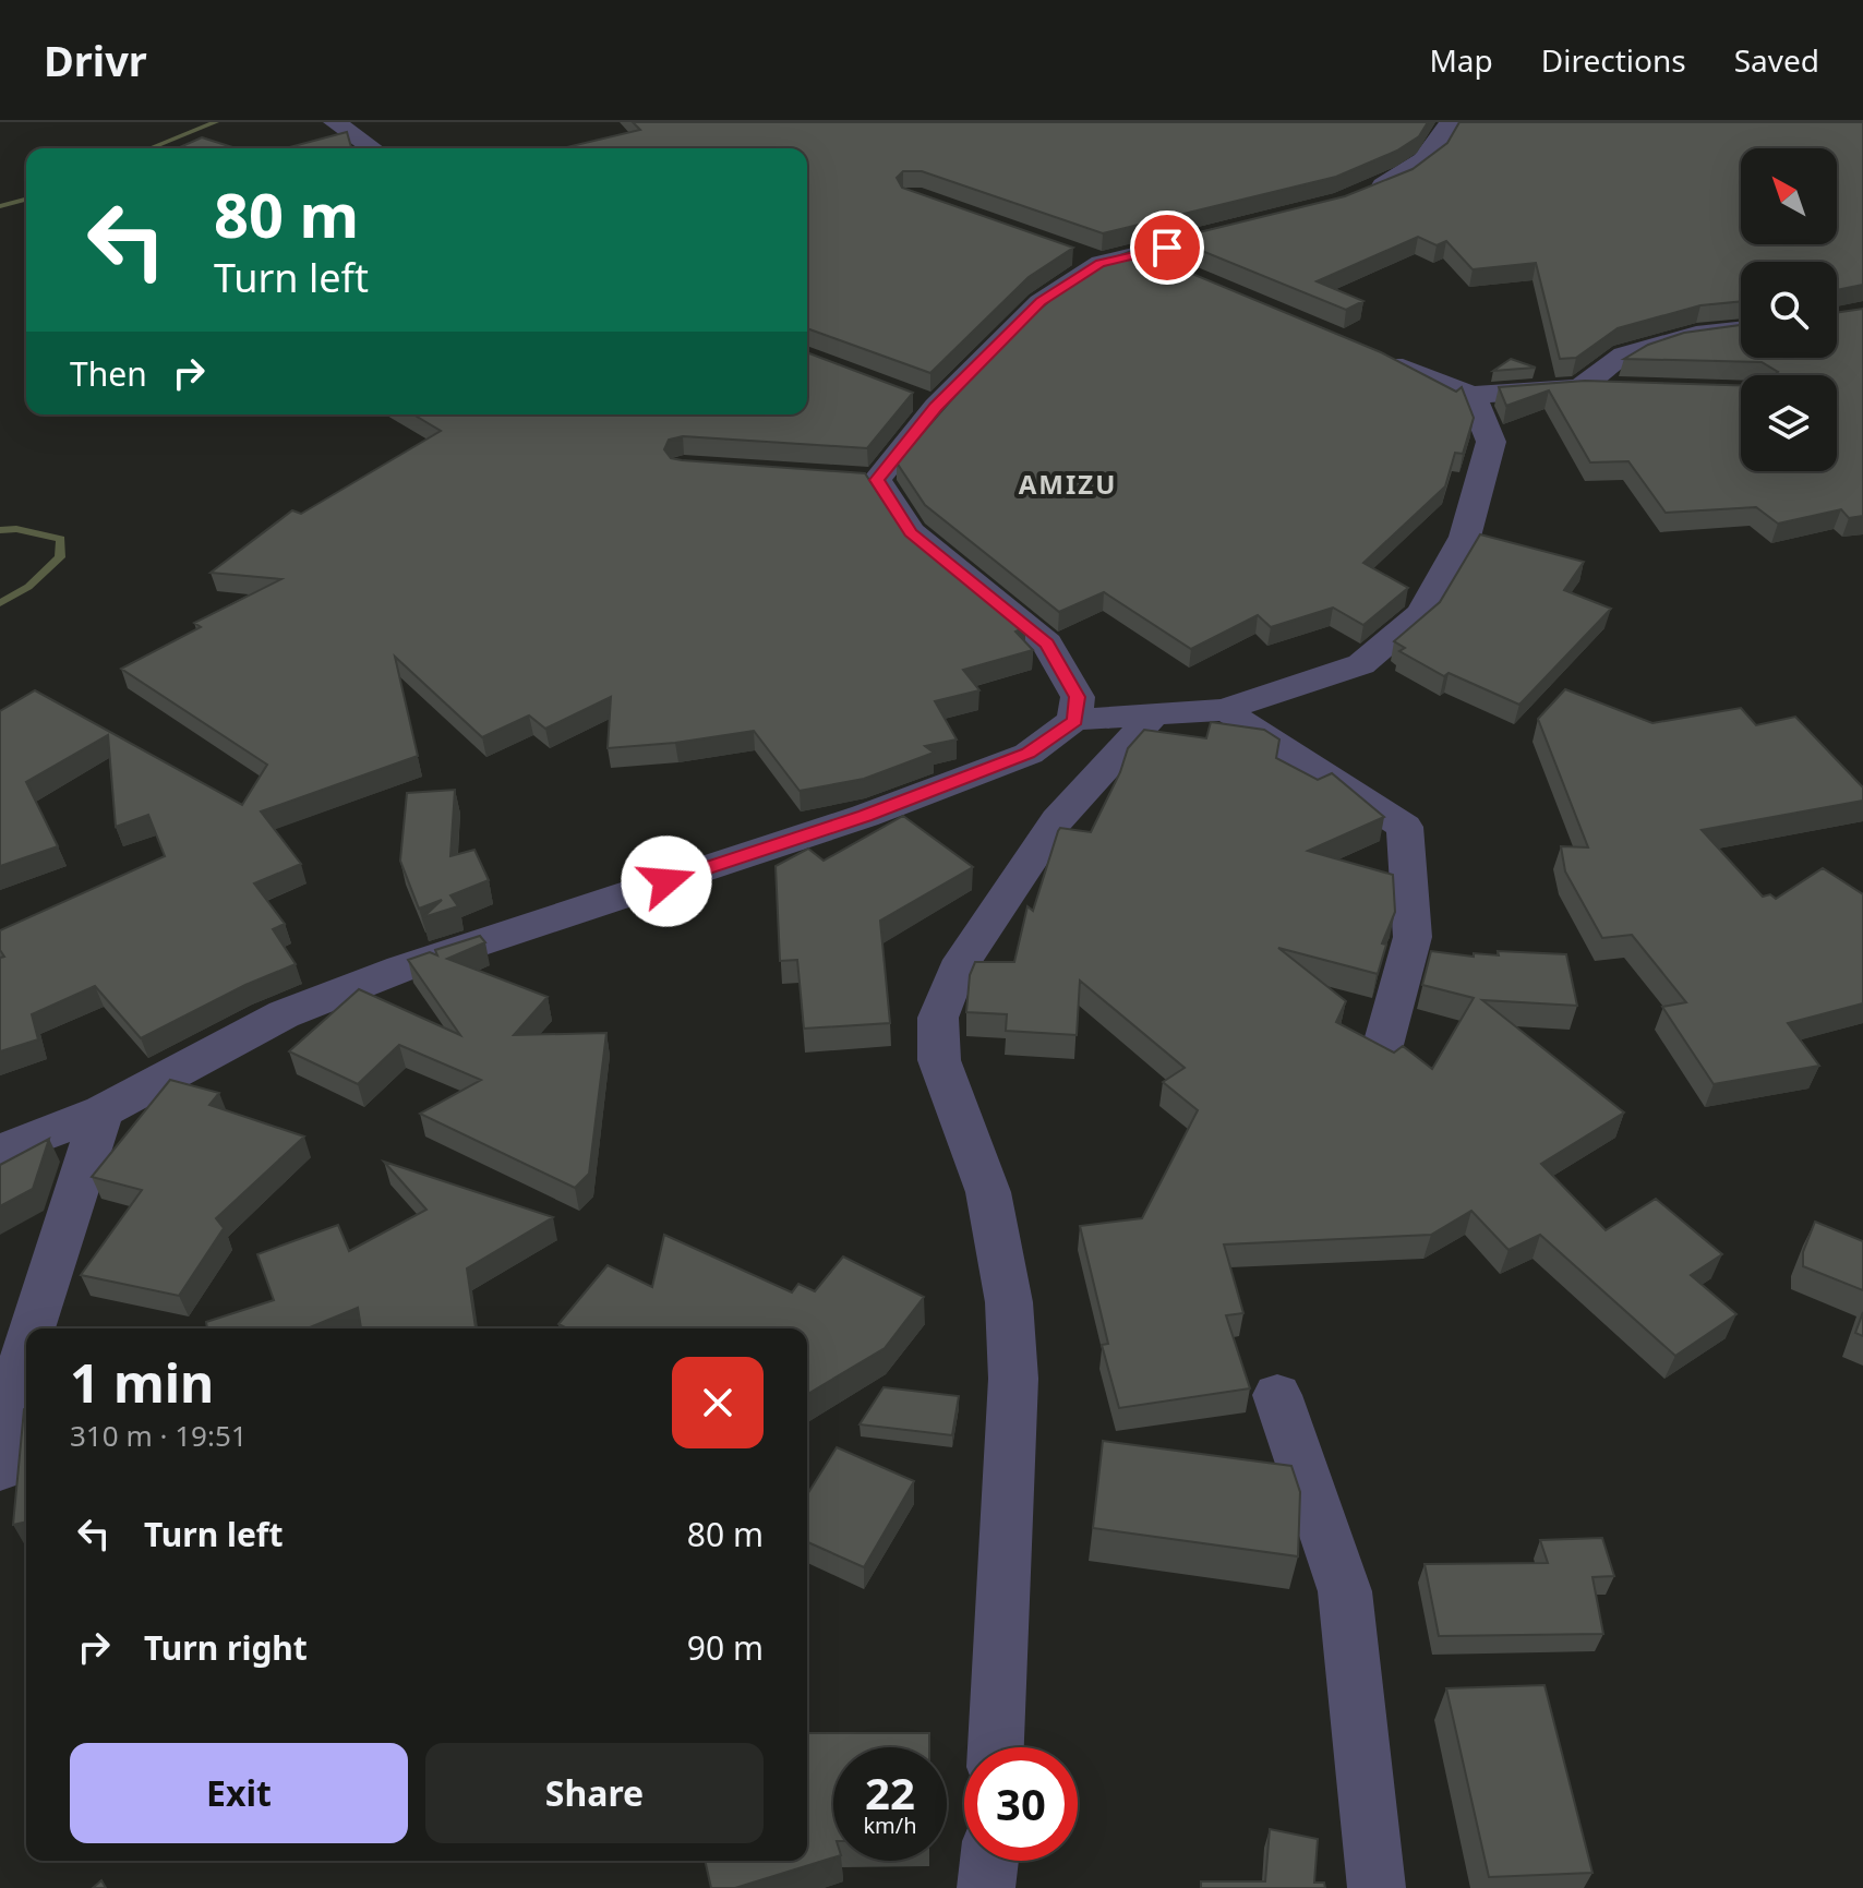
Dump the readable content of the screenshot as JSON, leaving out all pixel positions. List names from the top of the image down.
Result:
{
  "districts": ["AMIZU"],
  "north": "top left",
  "page": {
    "header": "Drivr",
    "nav": ["Map", "Directions", "Saved"],
    "turn": ["80 m", "Turn left"],
    "then": "Then",
    "heading": ["1 min", "310 m · 19:51"],
    "list": [
      {
        "name": "Turn left",
        "value": "80 m"
      },
      {
        "name": "Turn right",
        "value": "90 m"
      }
    ],
    "buttons": ["Exit", "Share"],
    "speed": "22 km/h",
    "limit": "30"
  }
}
